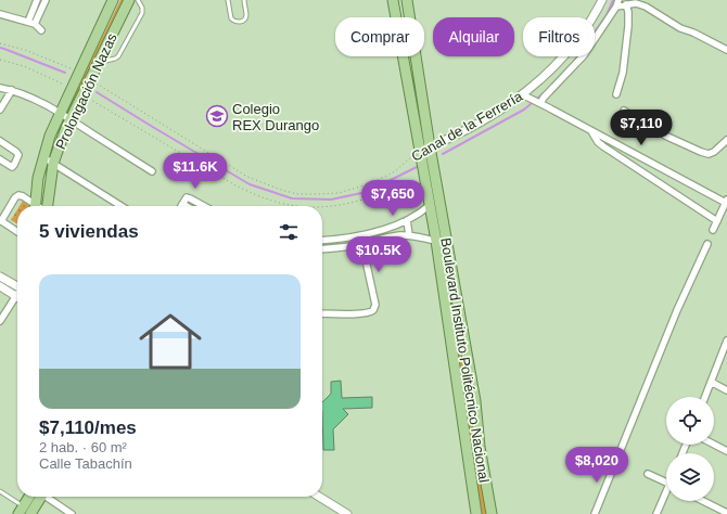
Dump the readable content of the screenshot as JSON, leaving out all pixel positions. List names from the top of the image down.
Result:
{
  "streets": {
    "main road": ["Prolongación Nazas", "Boulevard Instituto Politécnico Nacional"],
    "street": ["Canal de la Ferrería"]
  },
  "crossings": [
    ["Prolongación Nazas", "Canal de la Ferrería"],
    ["Canal de la Ferrería", "Boulevard Instituto Politécnico Nacional"]
  ],
  "places": {
    "school or university": ["Colegio REX Durango"]
  },
  "page": {
    "chip": ["Comprar", "Alquilar", "Filtros"],
    "price": [
      "$7,110",
      "$11.6K",
      "$7,650",
      "$10.5K",
      "$8,020"
    ],
    "heading": "5 viviendas",
    "list": [
      {
        "name": "$7,110/mes",
        "note": "2 hab. · 60 m² · Calle Tabachín"
      }
    ]
  }
}
